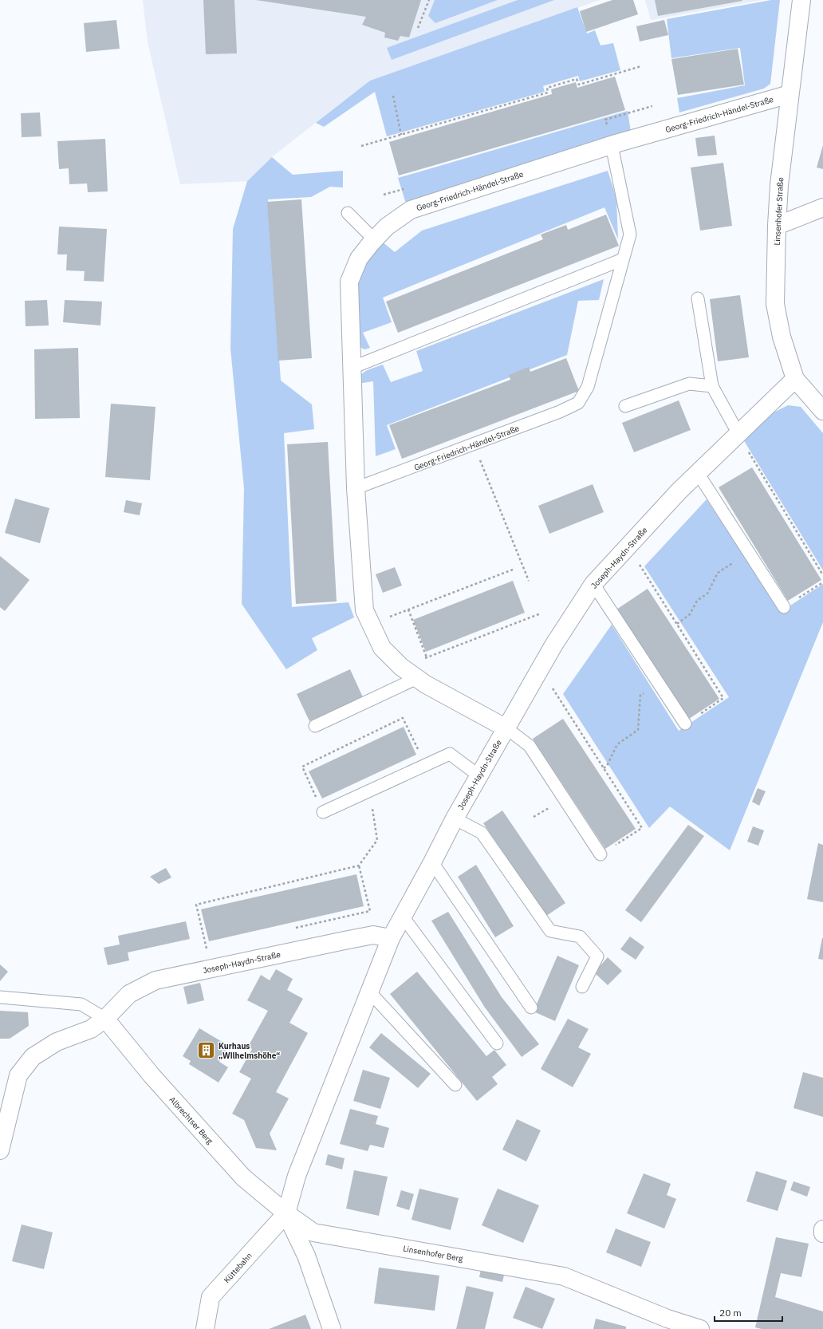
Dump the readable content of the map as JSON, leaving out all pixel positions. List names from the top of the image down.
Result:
{
  "streets": {
    "street": [
      "Georg-Friedrich-Händel-Straße",
      "Linsenhofer Straße",
      "Joseph-Haydn-Straße",
      "Albrechtser Berg",
      "Linsenhofer Berg",
      "Küttebahn"
    ]
  },
  "crossings": [
    ["Georg-Friedrich-Händel-Straße", "Linsenhofer Straße"],
    ["Georg-Friedrich-Händel-Straße", "Joseph-Haydn-Straße"],
    ["Linsenhofer Straße", "Joseph-Haydn-Straße"],
    ["Joseph-Haydn-Straße", "Albrechtser Berg"],
    ["Joseph-Haydn-Straße", "Linsenhofer Berg"],
    ["Joseph-Haydn-Straße", "Küttebahn"],
    ["Albrechtser Berg", "Linsenhofer Berg"],
    ["Albrechtser Berg", "Küttebahn"],
    ["Linsenhofer Berg", "Küttebahn"]
  ],
  "places": {
    "building": ["Kurhaus „Wilhelmshöhe“"]
  },
  "scale_bar": "20 m"
}
